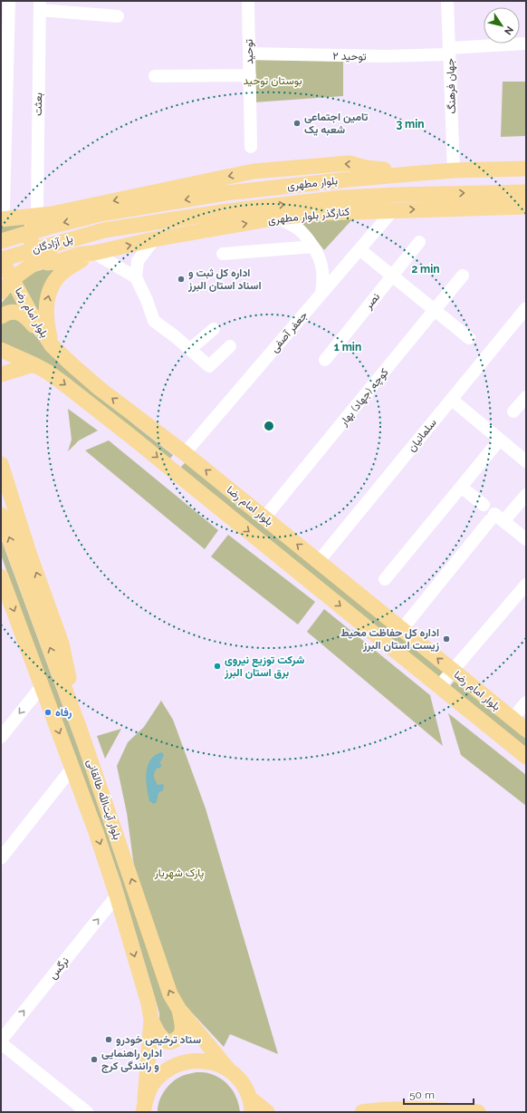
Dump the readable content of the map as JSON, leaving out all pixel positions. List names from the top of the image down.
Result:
{
  "streets": {
    "main road": [
      "بلوار مطهری",
      "کنارگذر بلوار مطهری",
      "پل آزادگان",
      "بلوار امام رضا",
      "بلوار آیت‌الله طالقانی"
    ],
    "street": [
      "توحید",
      "توحید ۲",
      "جهان فرهنگ",
      "بعثت",
      "نصر",
      "جعفر آصفی",
      "کوچه (جهاد) بهار",
      "سلمانیان",
      "نرگس"
    ]
  },
  "crossings": [
    ["توحید", "توحید ۲"],
    ["توحید ۲", "جهان فرهنگ"],
    ["جهان فرهنگ", "بلوار مطهری"],
    ["بلوار مطهری", "پل آزادگان"],
    ["کنارگذر بلوار مطهری", "جعفر آصفی"],
    ["پل آزادگان", "بلوار امام رضا"],
    ["بلوار امام رضا", "جعفر آصفی"],
    ["بلوار امام رضا", "کوچه (جهاد) بهار"],
    ["بلوار امام رضا", "سلمانیان"],
    ["بلوار آیت‌الله طالقانی", "نرگس"]
  ],
  "one_way": ["نرگس"],
  "parks": ["بوستان توحید", "پارک شهریار"],
  "places": [
    "تامین اجتماعی شعبه یک",
    "اداره کل ثبت و اسناد استان البرز",
    "اداره کل حفاظت محیط زیست استان البرز",
    "شرکت توزیع نیروی برق استان البرز",
    "رفاه",
    "ستاد ترخیص خودرو",
    "اداره راهنمایی و رانندگی کرج"
  ],
  "scale_bar": "50 m",
  "north": "bottom right",
  "rings": ["3 min", "2 min", "1 min"]
}
